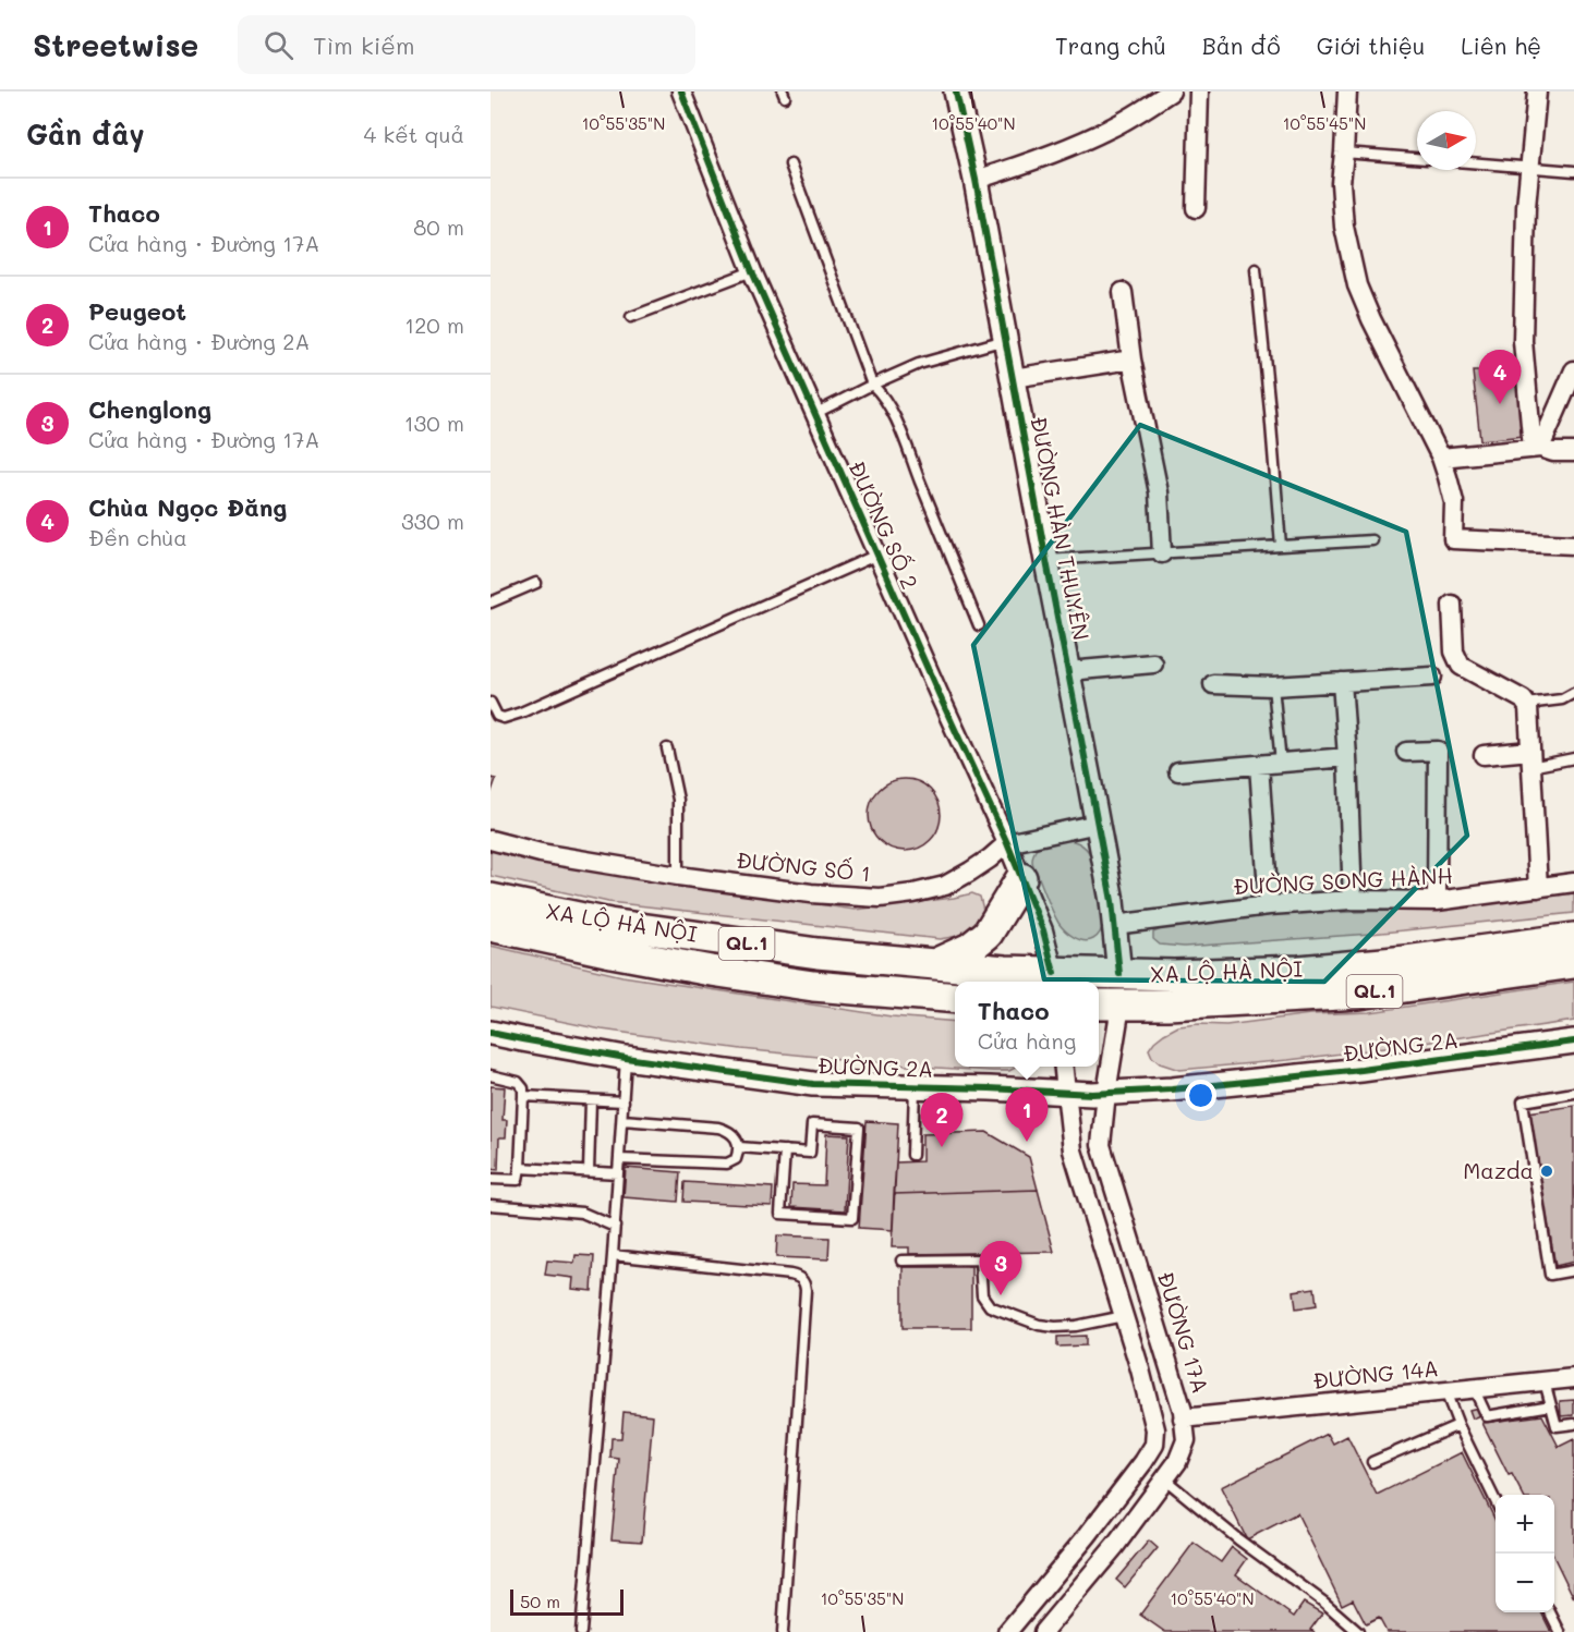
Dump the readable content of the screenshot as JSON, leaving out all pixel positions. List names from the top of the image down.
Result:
{
  "streets": {
    "highway": ["XA LỘ HÀ NỘI", "QL.1"],
    "street": [
      "ĐƯỜNG SỐ 2",
      "ĐƯỜNG HÀN THUYÊN",
      "ĐƯỜNG SỐ 1",
      "ĐƯỜNG SONG HÀNH",
      "ĐƯỜNG 2A",
      "ĐƯỜNG 17A",
      "ĐƯỜNG 14A"
    ]
  },
  "crossings": [
    ["ĐƯỜNG SỐ 2", "ĐƯỜNG SỐ 1"],
    ["ĐƯỜNG SỐ 2", "XA LỘ HÀ NỘI"],
    ["ĐƯỜNG HÀN THUYÊN", "ĐƯỜNG SỐ 1"],
    ["ĐƯỜNG HÀN THUYÊN", "ĐƯỜNG SONG HÀNH"],
    ["ĐƯỜNG HÀN THUYÊN", "XA LỘ HÀ NỘI"],
    ["XA LỘ HÀ NỘI", "ĐƯỜNG 17A"],
    ["ĐƯỜNG 2A", "ĐƯỜNG 17A"],
    ["ĐƯỜNG 17A", "ĐƯỜNG 14A"]
  ],
  "places": ["Mazda"],
  "scale_bar": "50 m",
  "north": "right",
  "page": {
    "header": "Streetwise",
    "search": "Tìm kiếm",
    "nav": [
      "Trang chủ",
      "Bản đồ",
      "Giới thiệu",
      "Liên hệ"
    ],
    "heading": ["Gần đây", "4 kết quả"],
    "list": [
      {
        "mark": "1",
        "name": "Thaco",
        "note": "Cửa hàng · Đường 17A",
        "value": "80 m"
      },
      {
        "mark": "2",
        "name": "Peugeot",
        "note": "Cửa hàng · Đường 2A",
        "value": "120 m"
      },
      {
        "mark": "3",
        "name": "Chenglong",
        "note": "Cửa hàng · Đường 17A",
        "value": "130 m"
      },
      {
        "mark": "4",
        "name": "Chùa Ngọc Đăng",
        "note": "Đền chùa",
        "value": "330 m"
      }
    ],
    "pins": [
      "4",
      "1",
      "2",
      "3"
    ],
    "popup": ["Thaco", "Cửa hàng"],
    "map_buttons": ["+", "−"],
    "scale": "50 m"
  },
  "coordinates": ["10°55'35\"N", "10°55'40\"N", "10°55'45\"N"]
}
